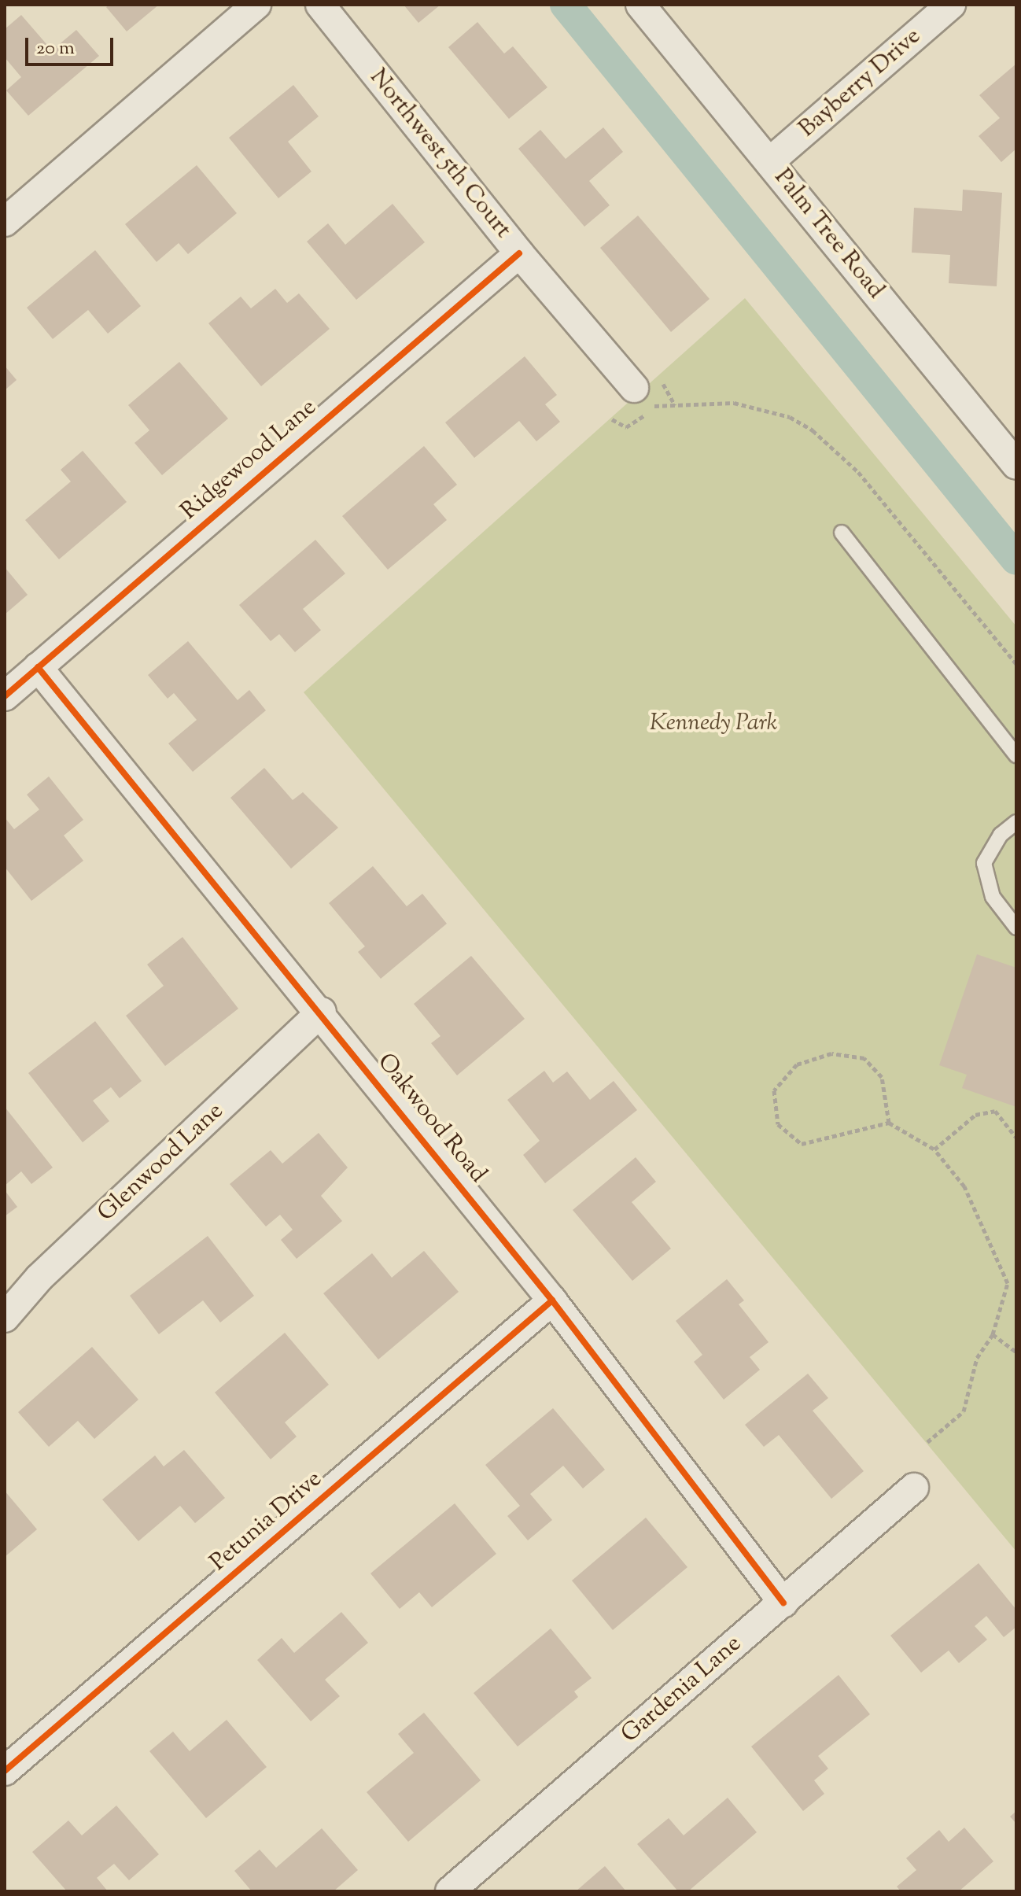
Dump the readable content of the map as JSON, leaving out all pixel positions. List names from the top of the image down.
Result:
{
  "streets": {
    "street": [
      "Bayberry Drive",
      "Northwest 5th Court",
      "Palm Tree Road",
      "Ridgewood Lane",
      "Oakwood Road",
      "Glenwood Lane",
      "Petunia Drive",
      "Gardenia Lane"
    ]
  },
  "crossings": [
    ["Bayberry Drive", "Palm Tree Road"],
    ["Northwest 5th Court", "Ridgewood Lane"],
    ["Ridgewood Lane", "Oakwood Road"],
    ["Oakwood Road", "Glenwood Lane"],
    ["Oakwood Road", "Petunia Drive"],
    ["Oakwood Road", "Gardenia Lane"]
  ],
  "parks": ["Kennedy Park"],
  "scale_bar": "20 m"
}
